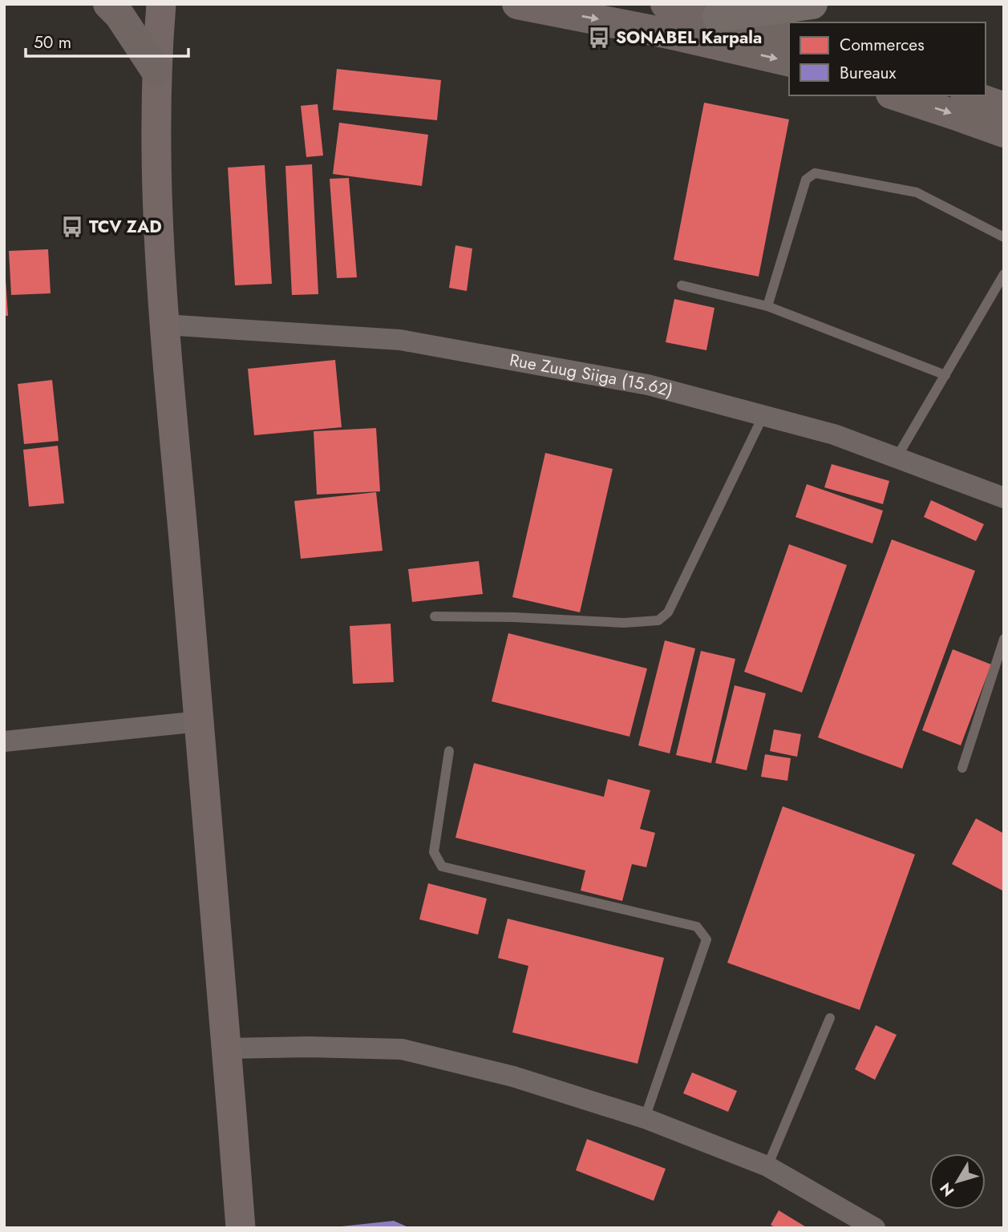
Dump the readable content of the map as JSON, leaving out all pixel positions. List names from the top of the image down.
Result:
{
  "streets": {
    "street": ["Rue Zuug Siiga (15.62)"]
  },
  "places": {
    "bus stop": ["SONABEL Karpala", "TCV ZAD"]
  },
  "legend": ["Commerces", "Bureaux"],
  "scale_bar": "50 m",
  "north": "bottom left"
}
